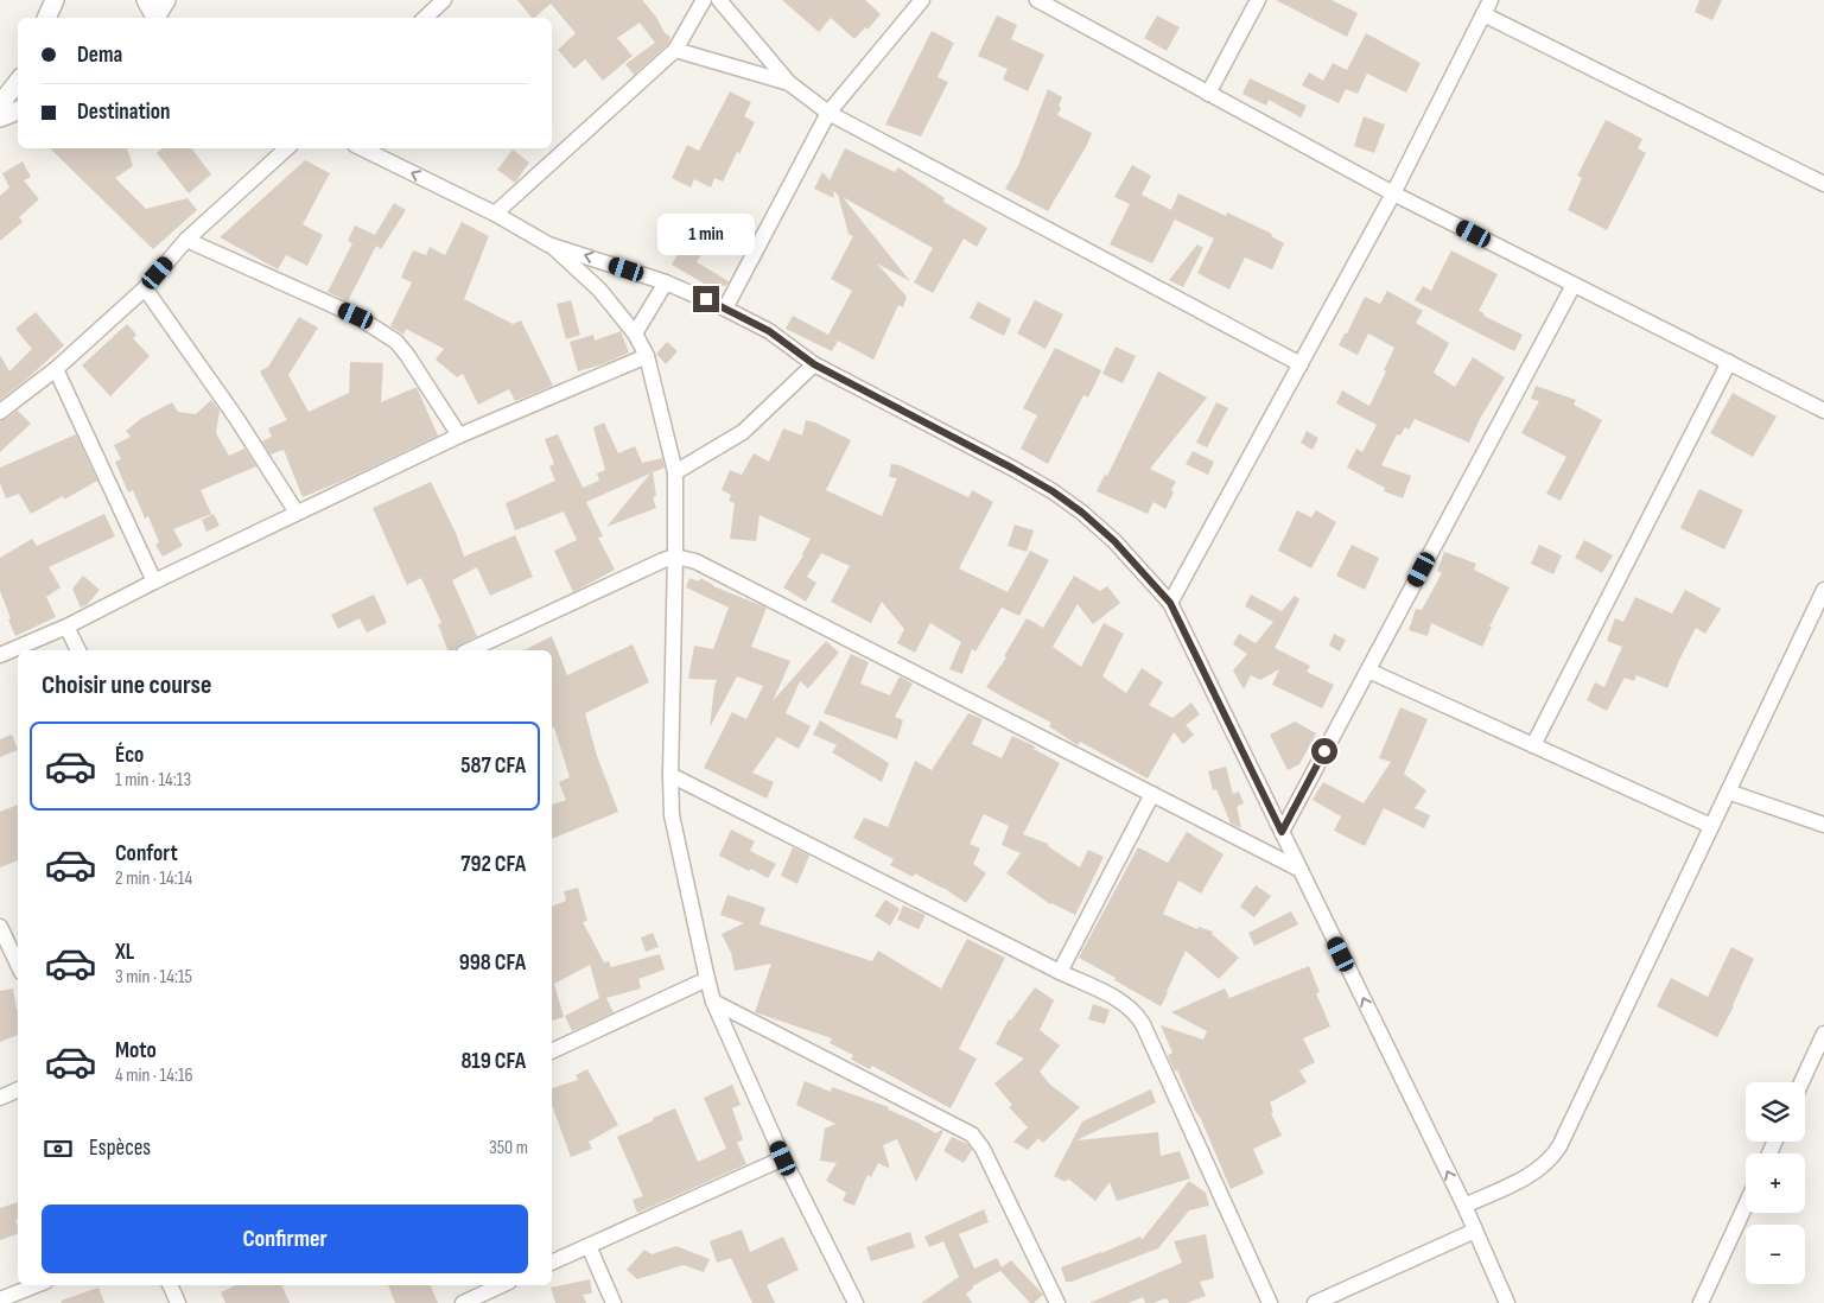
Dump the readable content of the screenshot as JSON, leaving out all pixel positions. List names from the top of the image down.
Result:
{
  "page": {
    "banner": ["Dema", "Destination"],
    "bubble": "1 min",
    "heading": "Choisir une course",
    "list": [
      {
        "name": "Éco",
        "note": "1 min · 14:13",
        "value": "587 CFA"
      },
      {
        "name": "Confort",
        "note": "2 min · 14:14",
        "value": "792 CFA"
      },
      {
        "name": "XL",
        "note": "3 min · 14:15",
        "value": "998 CFA"
      },
      {
        "name": "Moto",
        "note": "4 min · 14:16",
        "value": "819 CFA"
      }
    ],
    "map_buttons": ["+", "−"],
    "pay": ["Espèces", "350 m"],
    "buttons": "Confirmer"
  }
}
